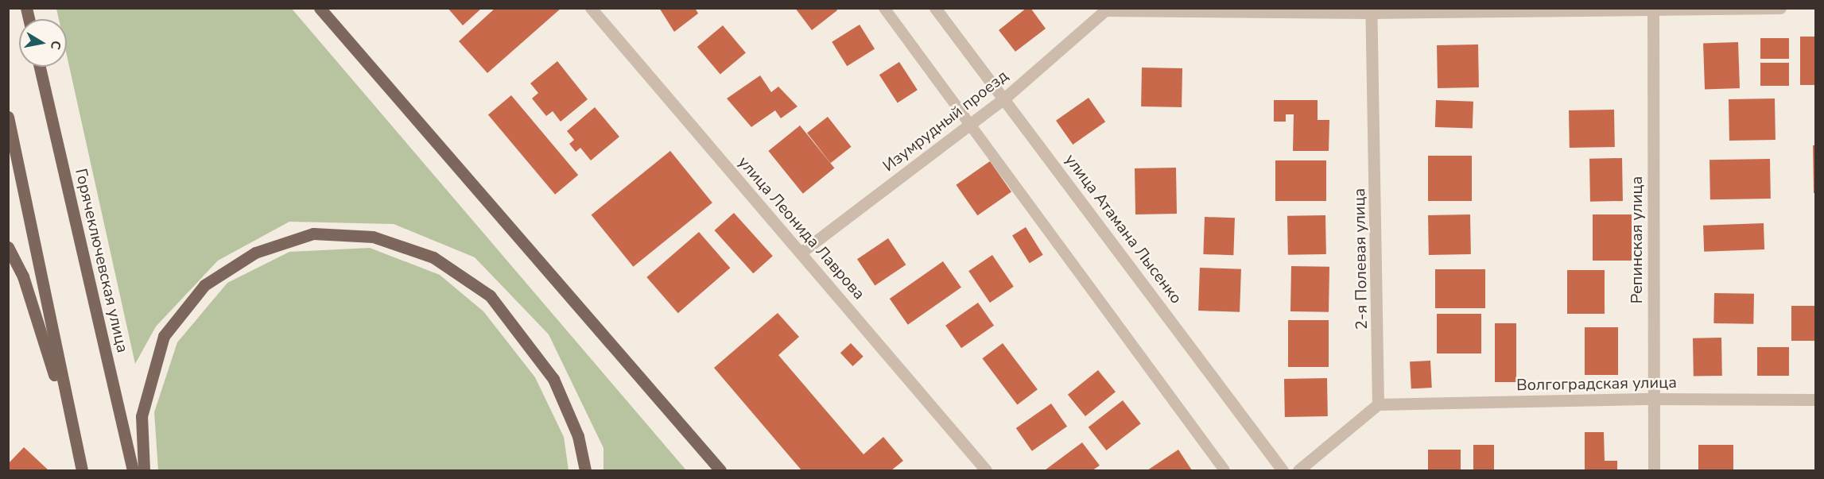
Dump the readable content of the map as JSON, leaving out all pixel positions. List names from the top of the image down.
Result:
{
  "streets": {
    "main road": ["Горячеключевская улица"],
    "street": [
      "Изумрудный проезд",
      "улица Леонида Лаврова",
      "улица Атамана Лысенко",
      "Репинская улица",
      "2-я Полевая улица",
      "Волгоградская улица"
    ]
  },
  "crossings": [
    ["Изумрудный проезд", "улица Леонида Лаврова"],
    ["Изумрудный проезд", "улица Атамана Лысенко"],
    ["Репинская улица", "Волгоградская улица"],
    ["2-я Полевая улица", "Волгоградская улица"]
  ],
  "north": "right"
}
